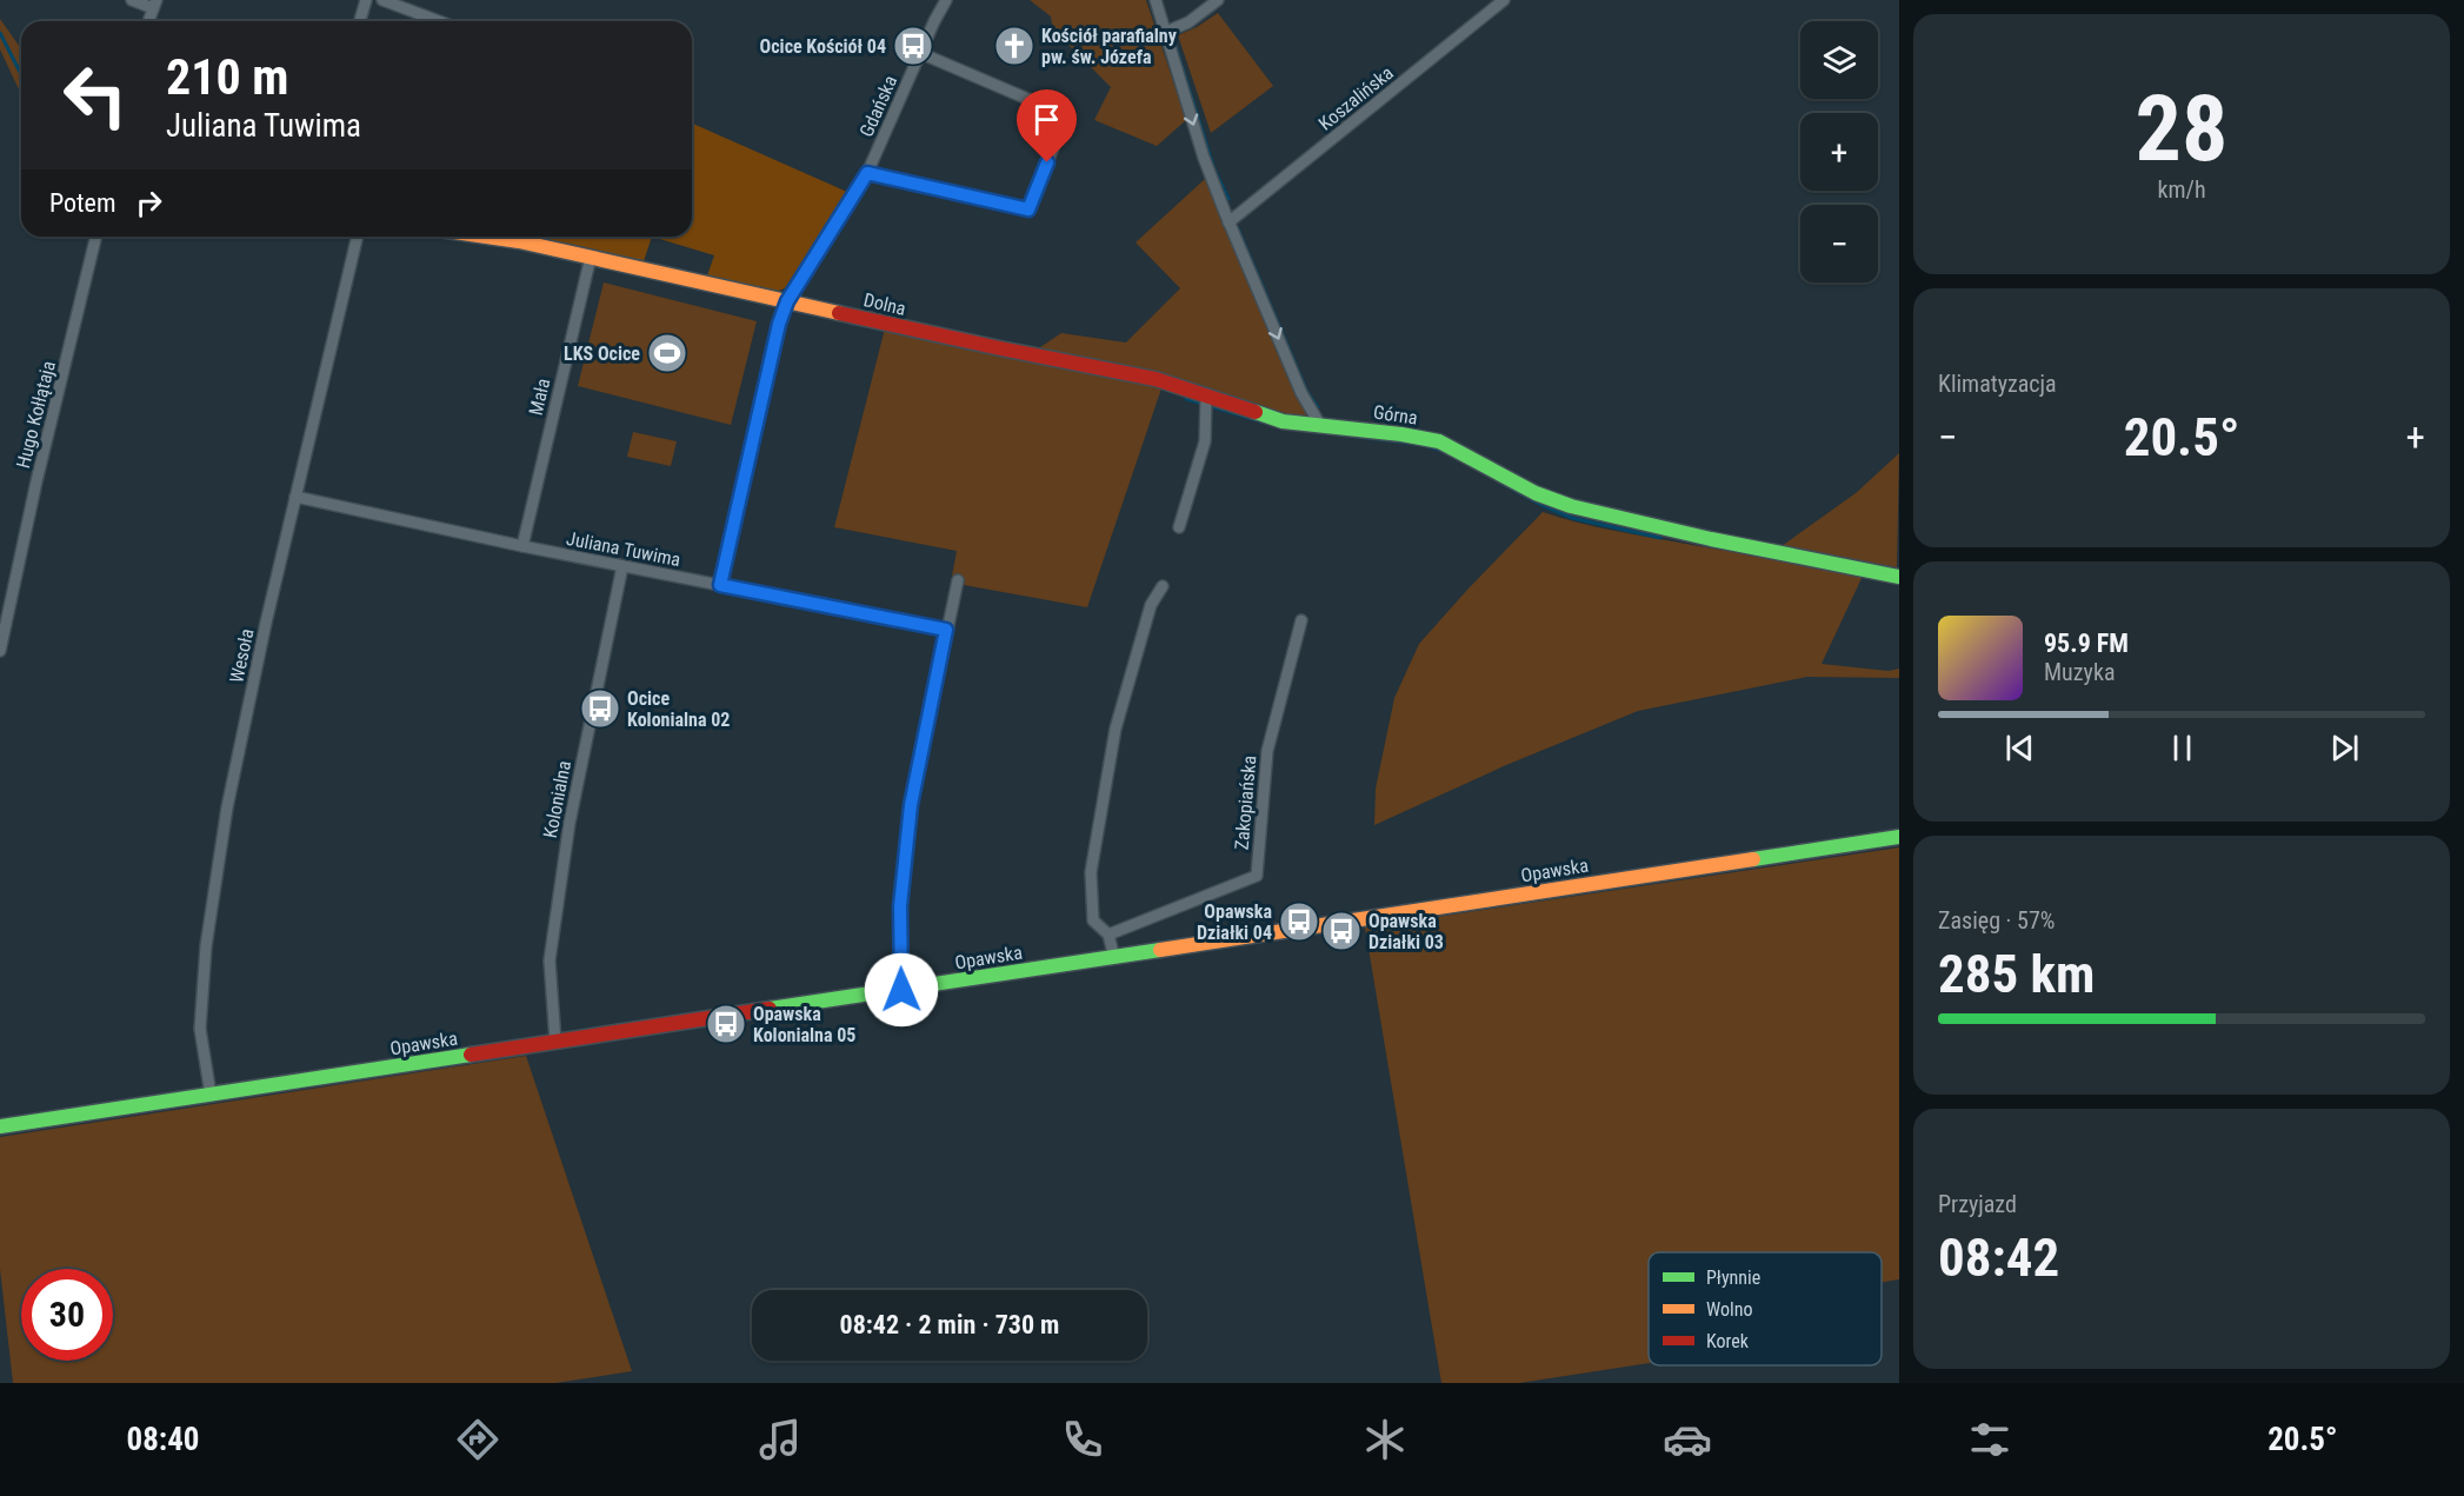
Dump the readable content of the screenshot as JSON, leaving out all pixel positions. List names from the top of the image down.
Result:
{
  "streets": {
    "main road": ["Dolna", "Górna", "Opawska"],
    "street": [
      "Koszalińska",
      "Gdańska",
      "Mała",
      "Hugo Kołłątaja",
      "Juliana Tuwima",
      "Wesoła",
      "Kolonialna",
      "Zakopiańska"
    ]
  },
  "crossings": [
    ["Gdańska", "Dolna"],
    ["Gdańska", "Juliana Tuwima"],
    ["Dolna", "Mała"],
    ["Dolna", "Górna"],
    ["Mała", "Juliana Tuwima"],
    ["Juliana Tuwima", "Wesoła"],
    ["Juliana Tuwima", "Kolonialna"],
    ["Wesoła", "Opawska"],
    ["Kolonialna", "Opawska"]
  ],
  "places": {
    "bus stop": [
      "Ocice Kościół 04",
      "Ocice Kolonialna 02",
      "Opawska Działki 04",
      "Opawska Działki 03",
      "Opawska Kolonialna 05"
    ],
    "church": ["Kościół parafialny pw. św. Józefa"],
    "sports": ["LKS Ocice"]
  },
  "legend": ["Płynnie", "Wolno", "Korek"],
  "page": {
    "tile": [
      ["28", "km/h"],
      "Klimatyzacja",
      ["Zasięg · 57%", "285 km"],
      ["Przyjazd", "08:42"]
    ],
    "map_buttons": ["+", "−"],
    "turn": ["210 m", "Juliana Tuwima"],
    "then": "Potem",
    "heat": ["−", "20.5°", "+"],
    "song": ["95.9 FM", "Muzyka"],
    "limit": "30",
    "trip": "08:42 · 2 min · 730 m",
    "tabs": ["08:40", "20.5°"]
  }
}
